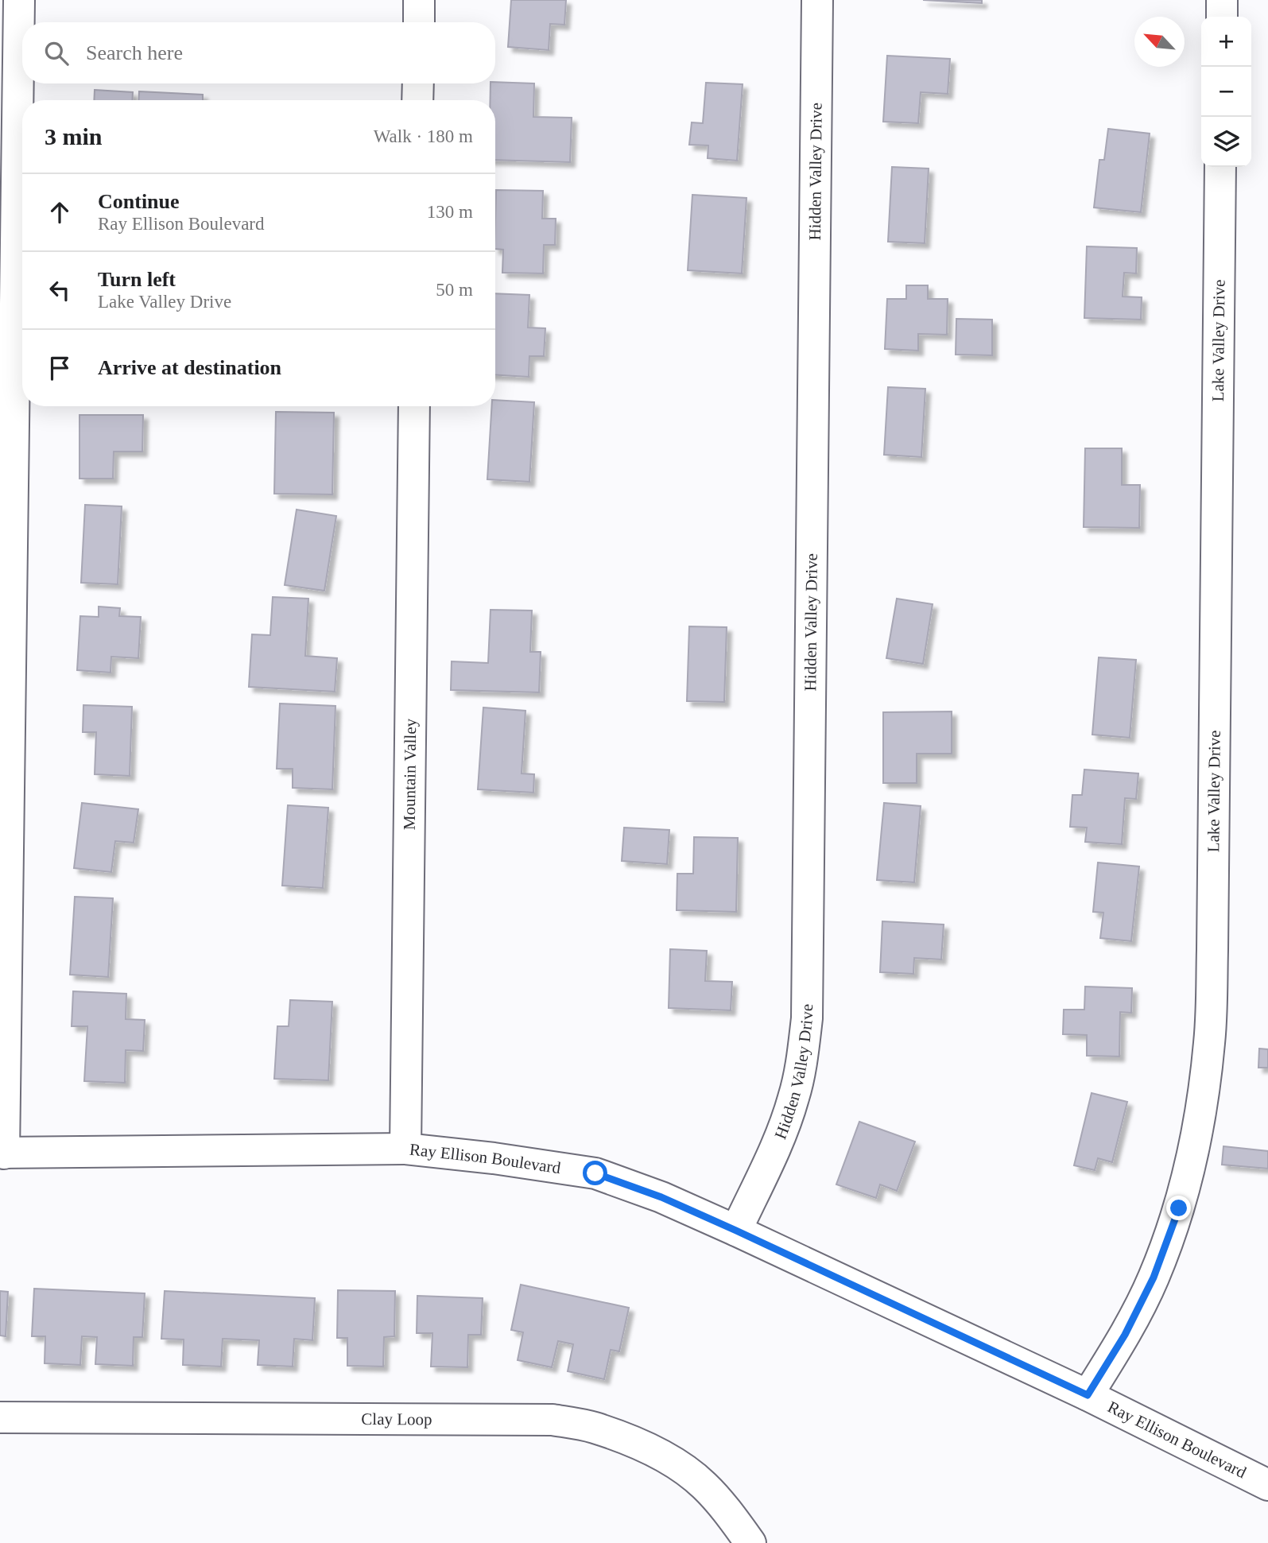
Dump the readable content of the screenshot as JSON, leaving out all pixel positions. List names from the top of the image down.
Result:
{
  "streets": {
    "street": [
      "Hidden Valley Drive",
      "Lake Valley Drive",
      "Mountain Valley",
      "Ray Ellison Boulevard",
      "Clay Loop"
    ]
  },
  "crossings": [
    ["Hidden Valley Drive", "Ray Ellison Boulevard"],
    ["Lake Valley Drive", "Ray Ellison Boulevard"],
    ["Mountain Valley", "Ray Ellison Boulevard"]
  ],
  "north": "top left",
  "page": {
    "map_buttons": ["+", "−"],
    "search": "Search here",
    "heading": ["3 min", "Walk · 180 m"],
    "list": [
      ["Continue", "Ray Ellison Boulevard", "130 m"],
      ["Turn left", "Lake Valley Drive", "50 m"],
      "Arrive at destination"
    ]
  }
}
